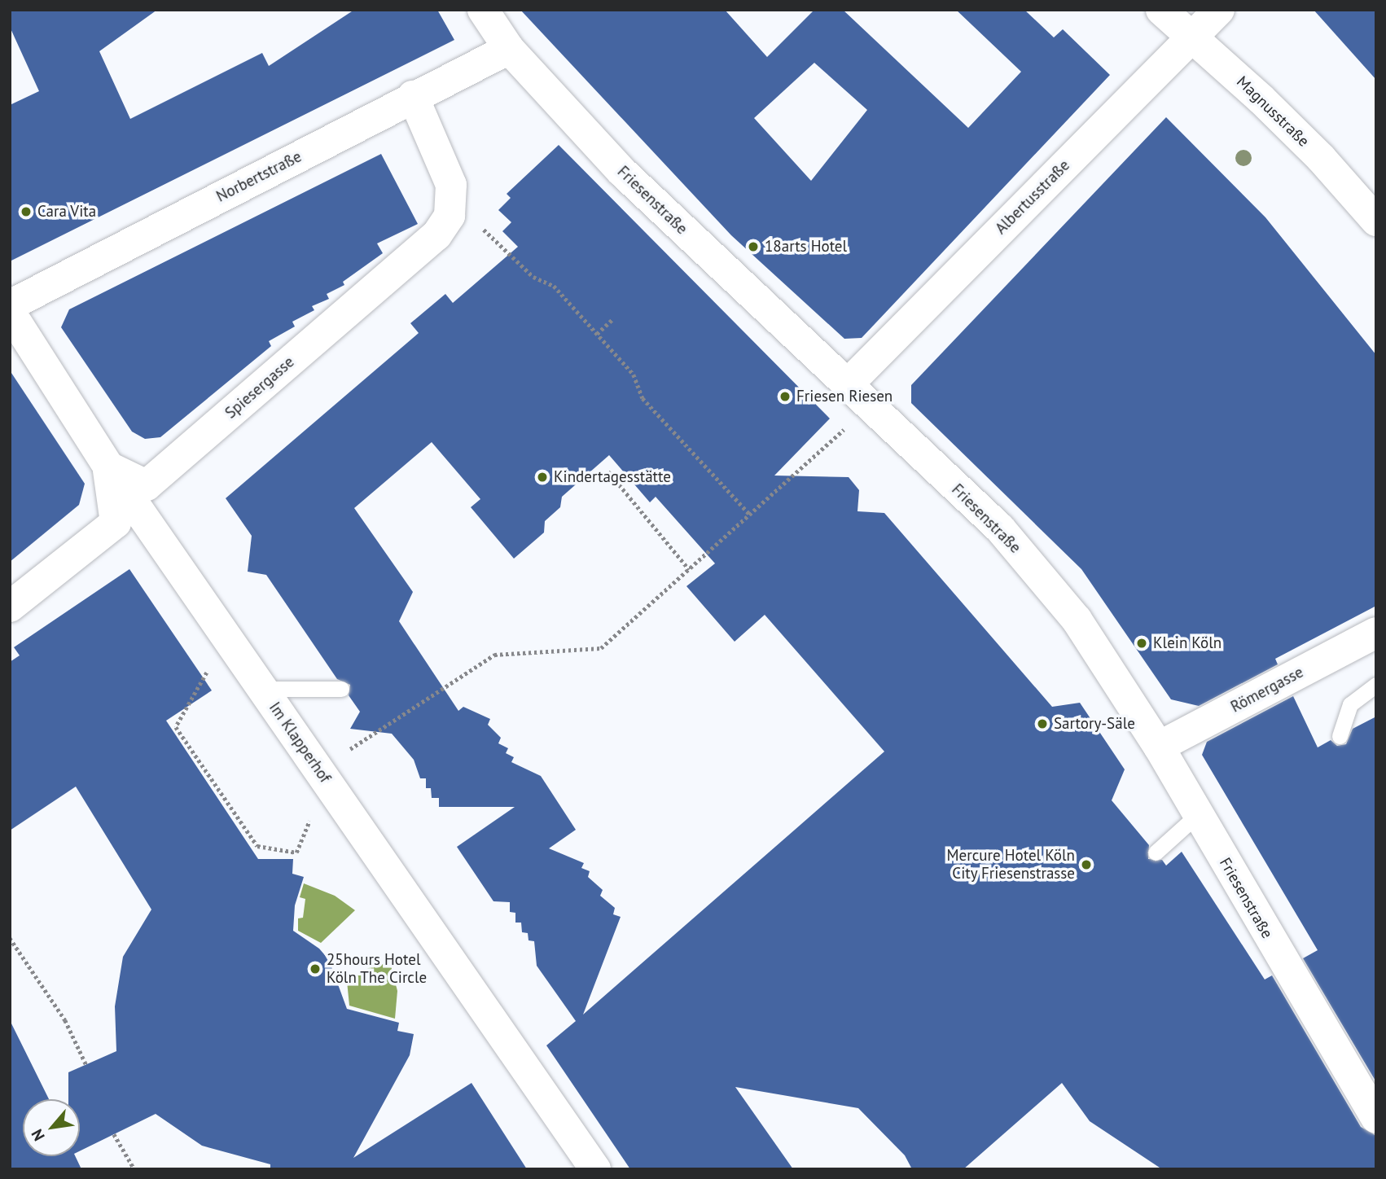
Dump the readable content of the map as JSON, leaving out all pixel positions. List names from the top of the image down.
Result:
{
  "streets": {
    "street": [
      "Magnusstraße",
      "Norbertstraße",
      "Albertusstraße",
      "Friesenstraße",
      "Spiesergasse",
      "Römergasse",
      "Im Klapperhof"
    ]
  },
  "crossings": [
    ["Magnusstraße", "Albertusstraße"],
    ["Norbertstraße", "Friesenstraße"],
    ["Norbertstraße", "Spiesergasse"],
    ["Albertusstraße", "Friesenstraße"],
    ["Friesenstraße", "Römergasse"],
    ["Spiesergasse", "Im Klapperhof"]
  ],
  "places": [
    "Cara Vita",
    "18arts Hotel",
    "Friesen Riesen",
    "Kindertagesstätte",
    "Klein Köln",
    "Sartory-Säle",
    "Mercure Hotel Köln City Friesenstrasse",
    "25hours Hotel Köln The Circle"
  ],
  "north": "bottom left"
}
